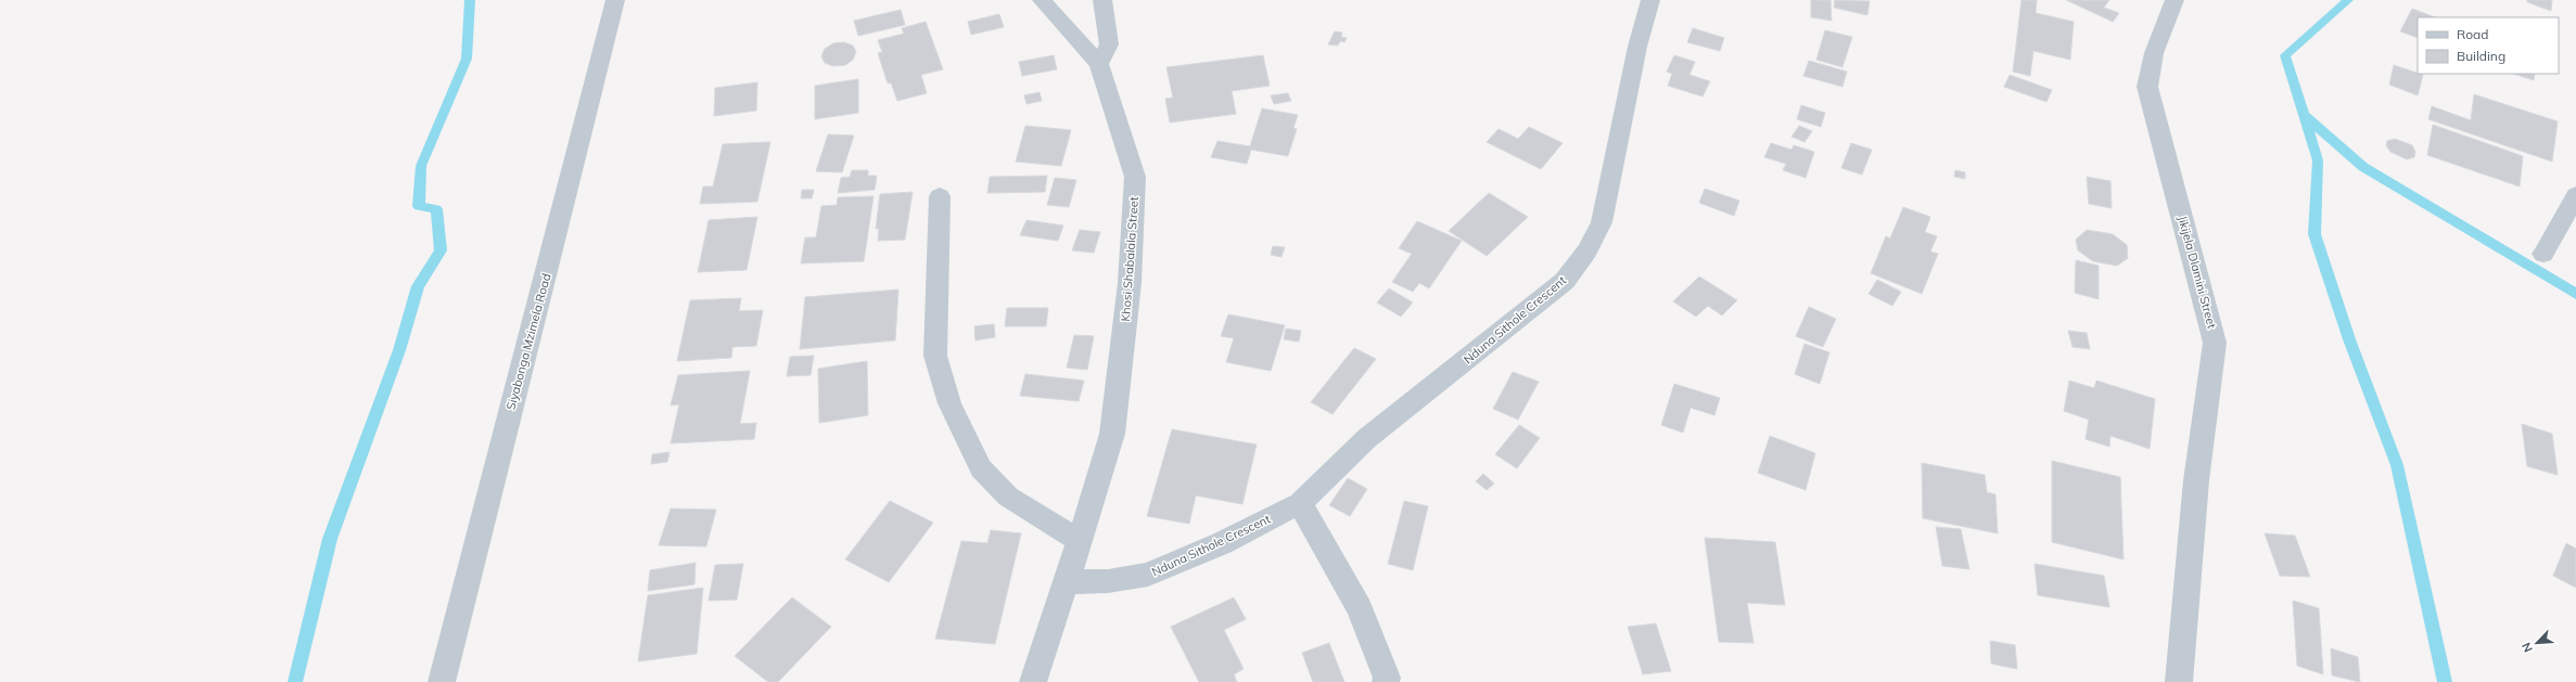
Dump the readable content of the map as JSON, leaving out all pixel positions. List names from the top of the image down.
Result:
{
  "streets": {
    "street": [
      "Khosi Shabalala Street",
      "Jikijela Dlamini Street",
      "Nduna Sithole Crescent",
      "Siyabonga Mzimela Road"
    ]
  },
  "crossings": [
    ["Khosi Shabalala Street", "Nduna Sithole Crescent"]
  ],
  "legend": ["Road", "Building"],
  "north": "bottom left"
}
